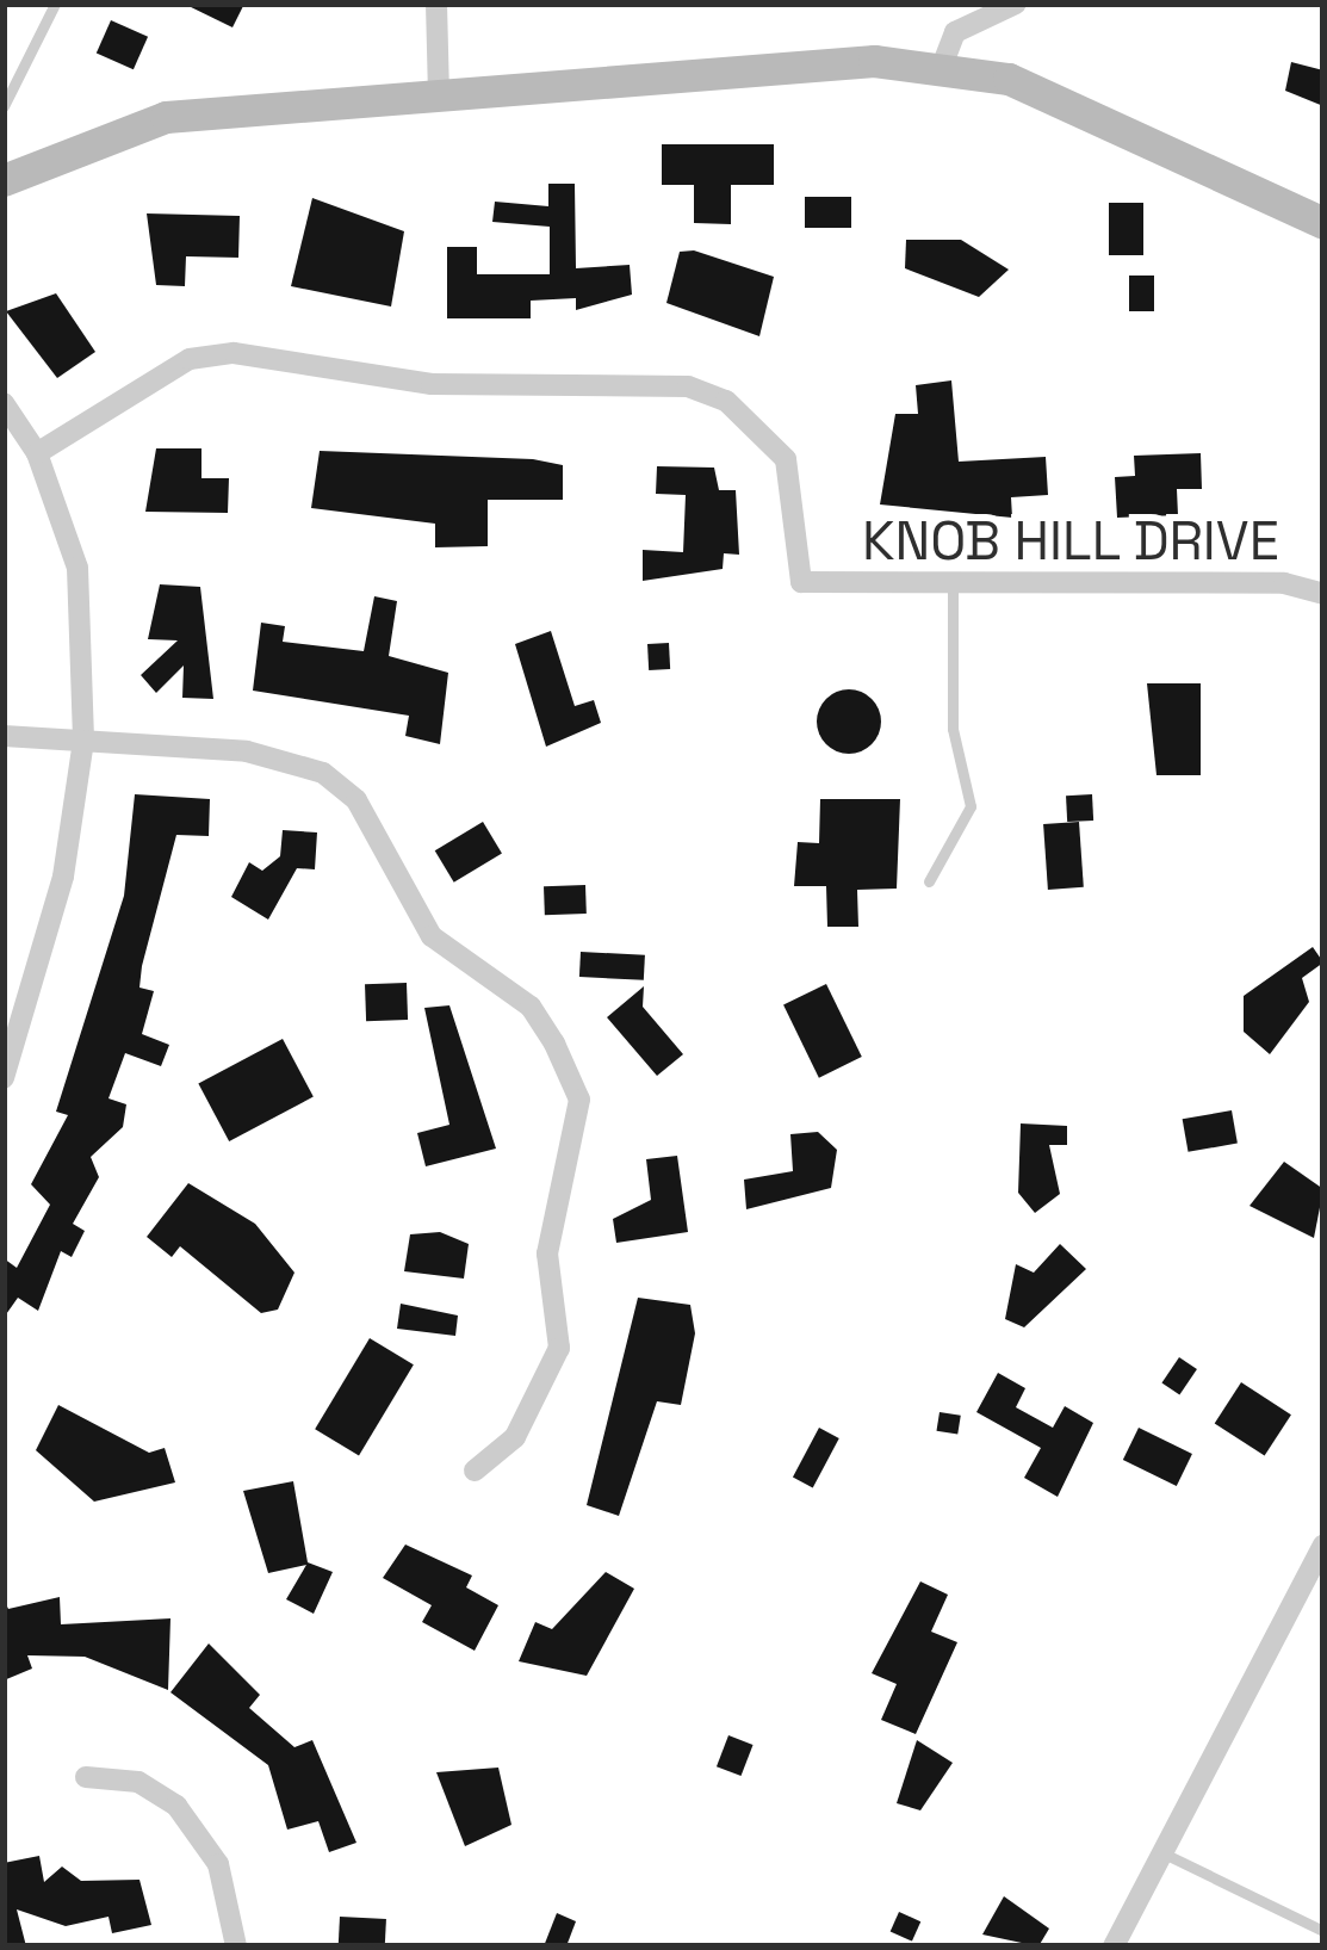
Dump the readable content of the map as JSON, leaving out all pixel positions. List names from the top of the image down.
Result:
{
  "streets": {
    "street": ["KNOB HILL DRIVE"]
  }
}
